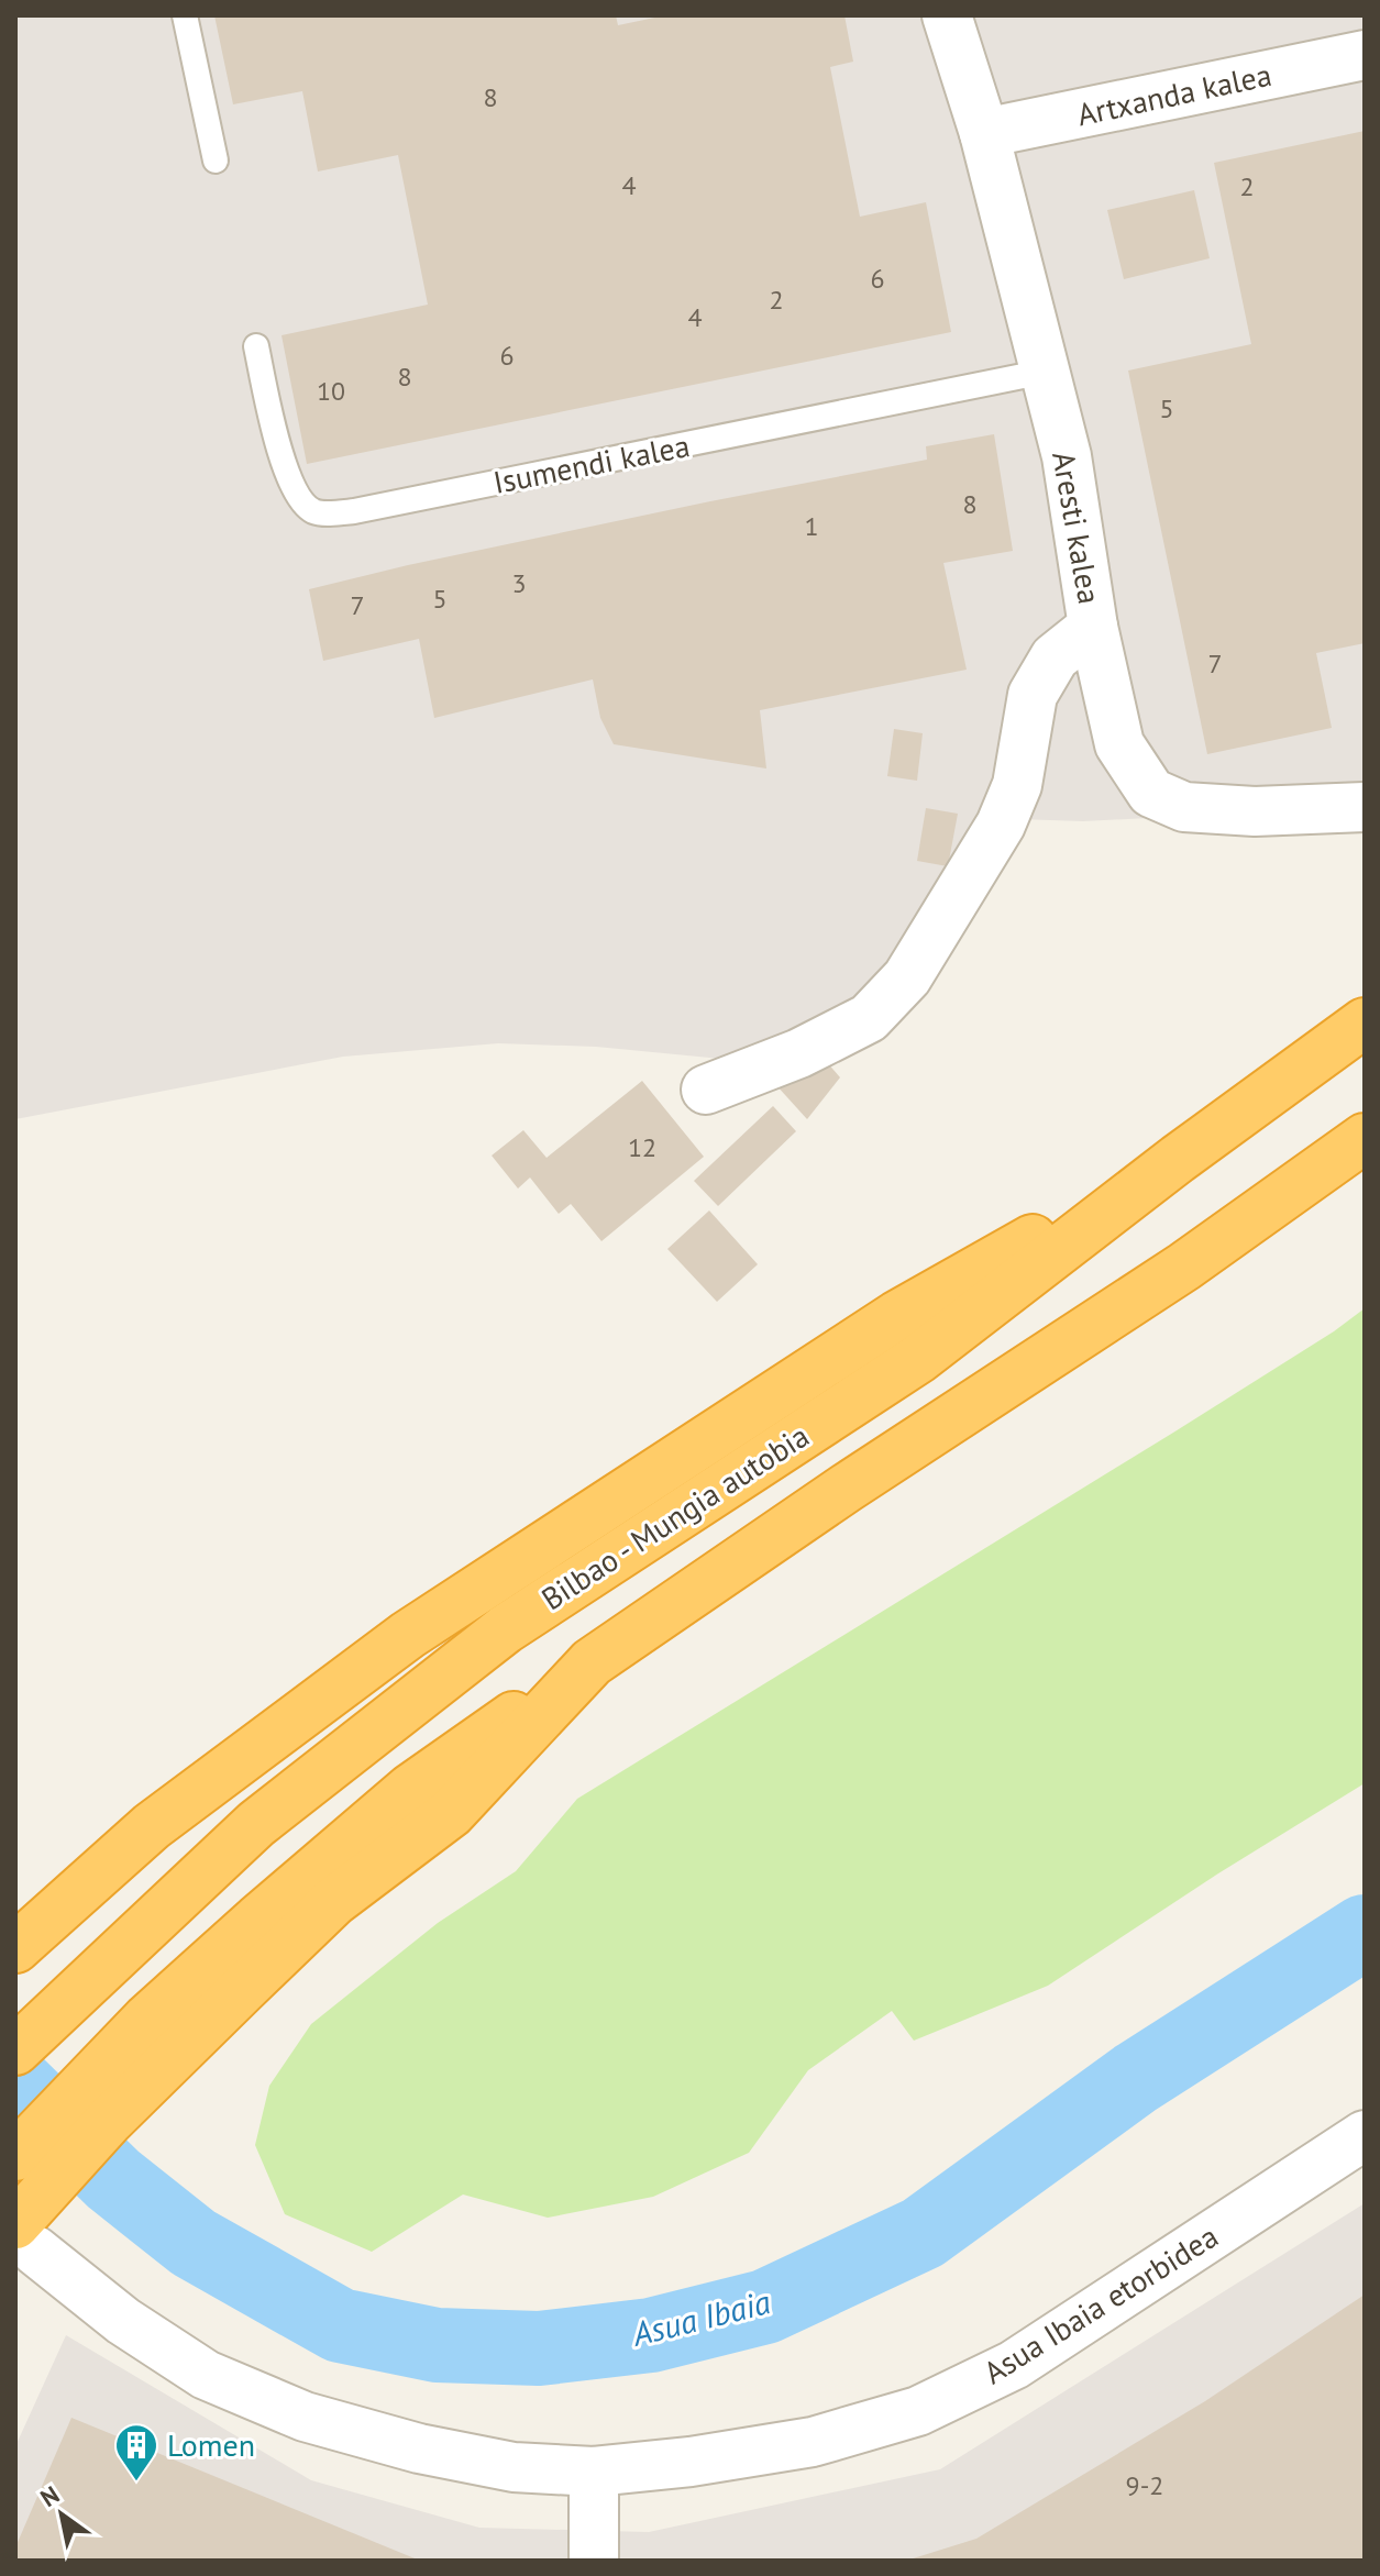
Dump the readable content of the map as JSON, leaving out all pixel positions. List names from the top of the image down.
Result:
{
  "streets": {
    "highway": ["Bilbao - Mungia autobia"],
    "street": ["Artxanda kalea", "Aresti kalea", "Asua Ibaia etorbidea"],
    "lane": ["Isumendi kalea"]
  },
  "crossings": [
    ["Artxanda kalea", "Aresti kalea"],
    ["Isumendi kalea", "Aresti kalea"]
  ],
  "water": ["Asua Ibaia"],
  "places": {
    "building": ["Lomen"]
  },
  "house_numbers": [
    "8",
    "4",
    "2",
    "6",
    "2",
    "4",
    "6",
    "8",
    "10",
    "5",
    "8",
    "1",
    "3",
    "5",
    "7",
    "7",
    "12",
    "9-2"
  ],
  "north": "top left"
}
